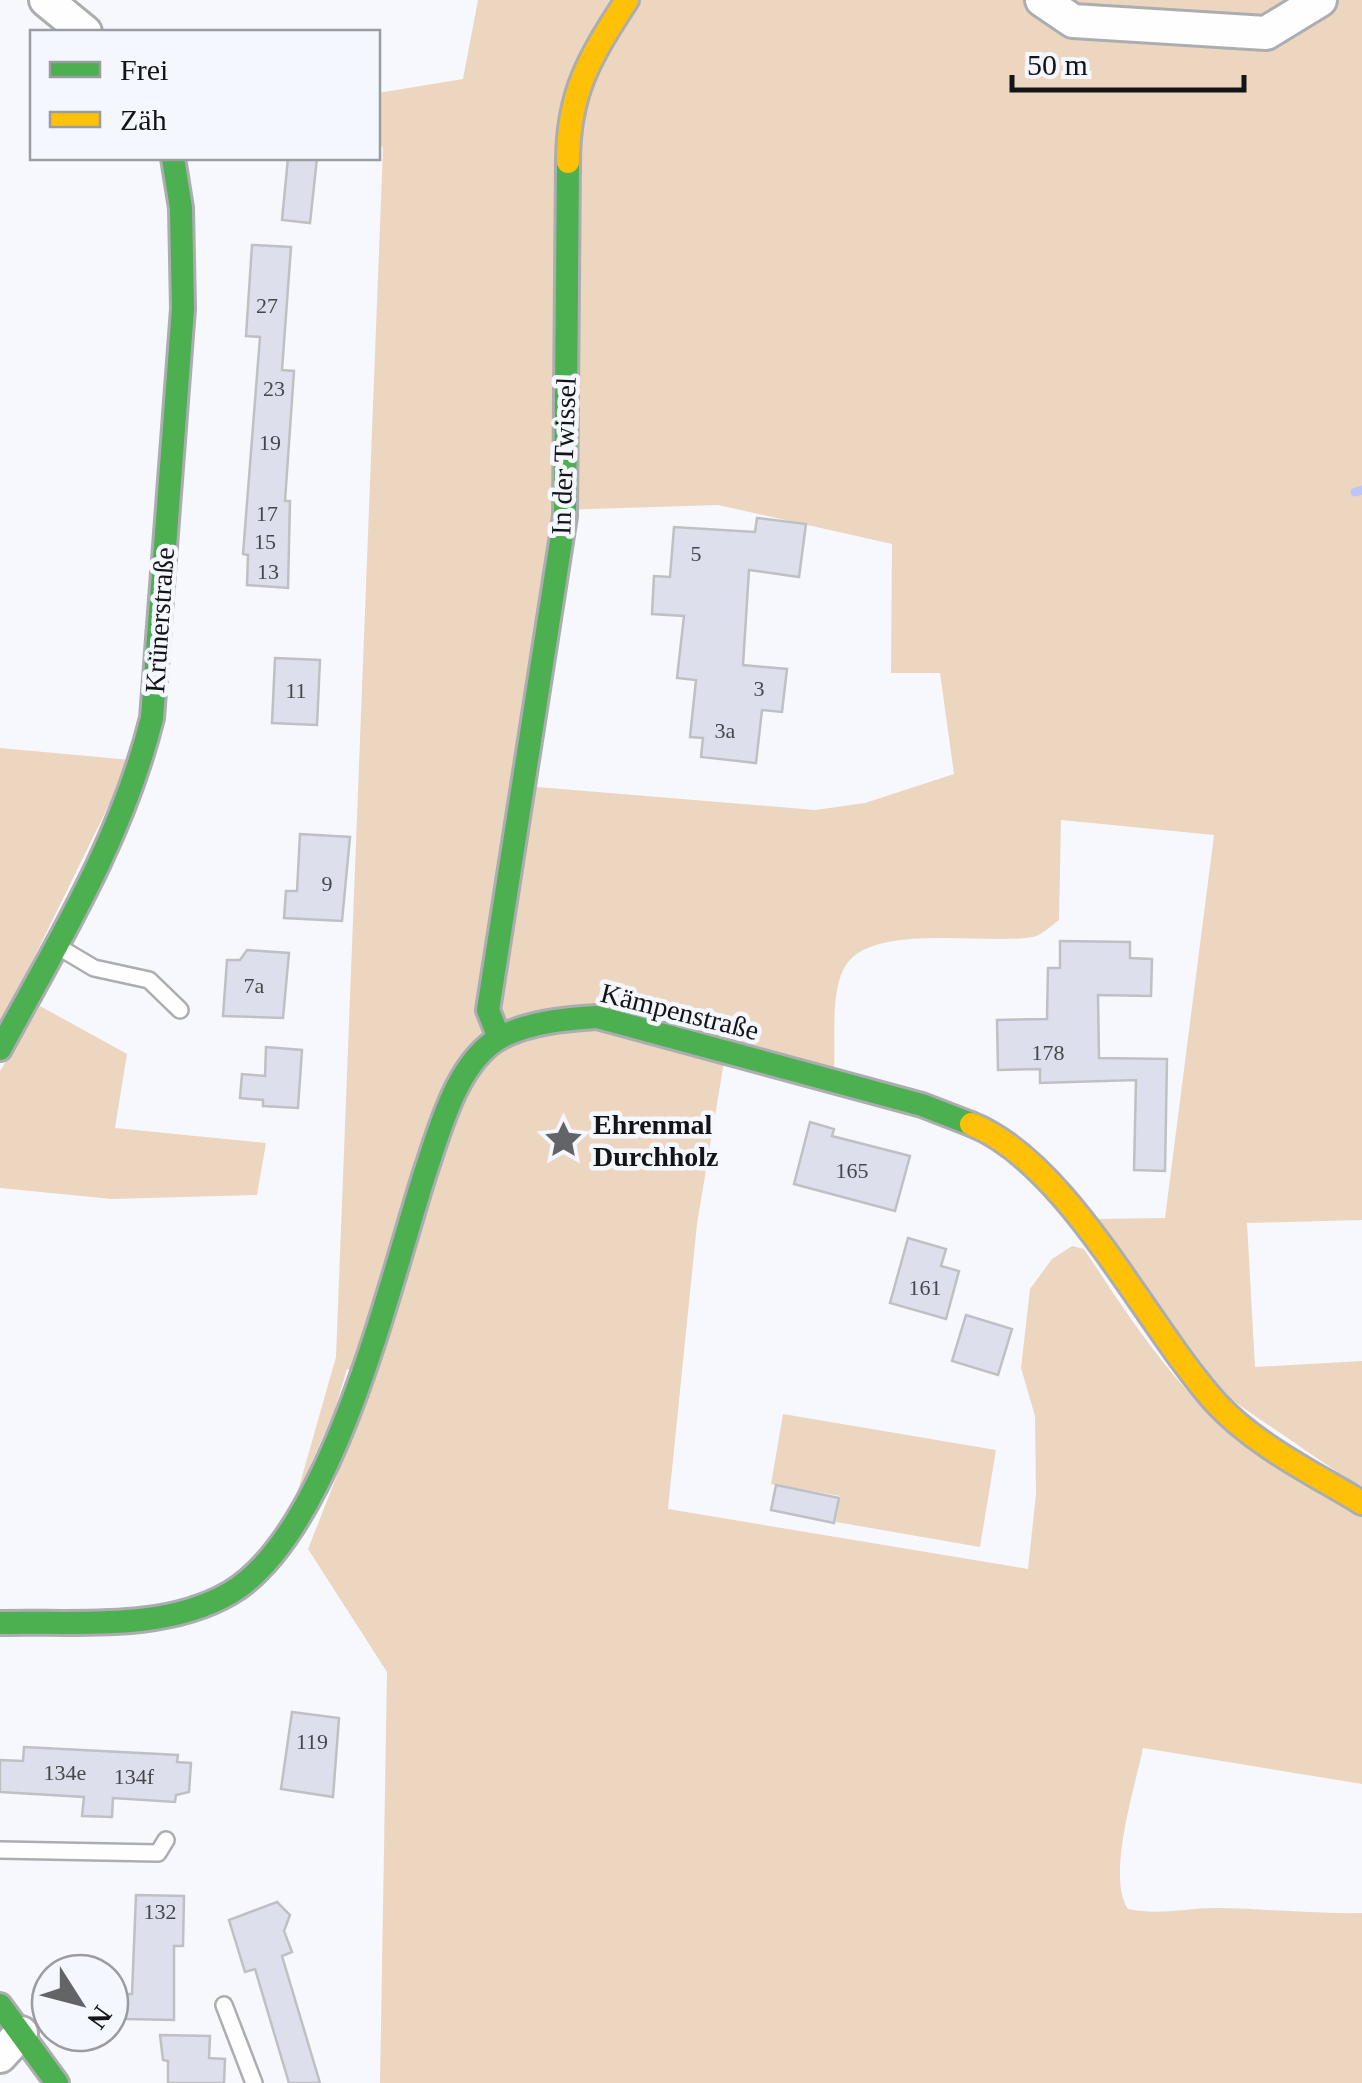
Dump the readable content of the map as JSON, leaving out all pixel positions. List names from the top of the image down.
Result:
{
  "streets": {
    "street": ["In der Twissel", "Krünerstraße", "Kämpenstraße"]
  },
  "crossings": [
    ["In der Twissel", "Kämpenstraße"]
  ],
  "places": {
    "place": ["Ehrenmal Durchholz"]
  },
  "house_numbers": [
    "27",
    "23",
    "19",
    "17",
    "15",
    "5",
    "13",
    "3",
    "11",
    "3a",
    "9",
    "7a",
    "178",
    "165",
    "161",
    "119",
    "134e",
    "134f",
    "132"
  ],
  "legend": ["Frei", "Zäh"],
  "scale_bar": "50 m",
  "north": "bottom right"
}
